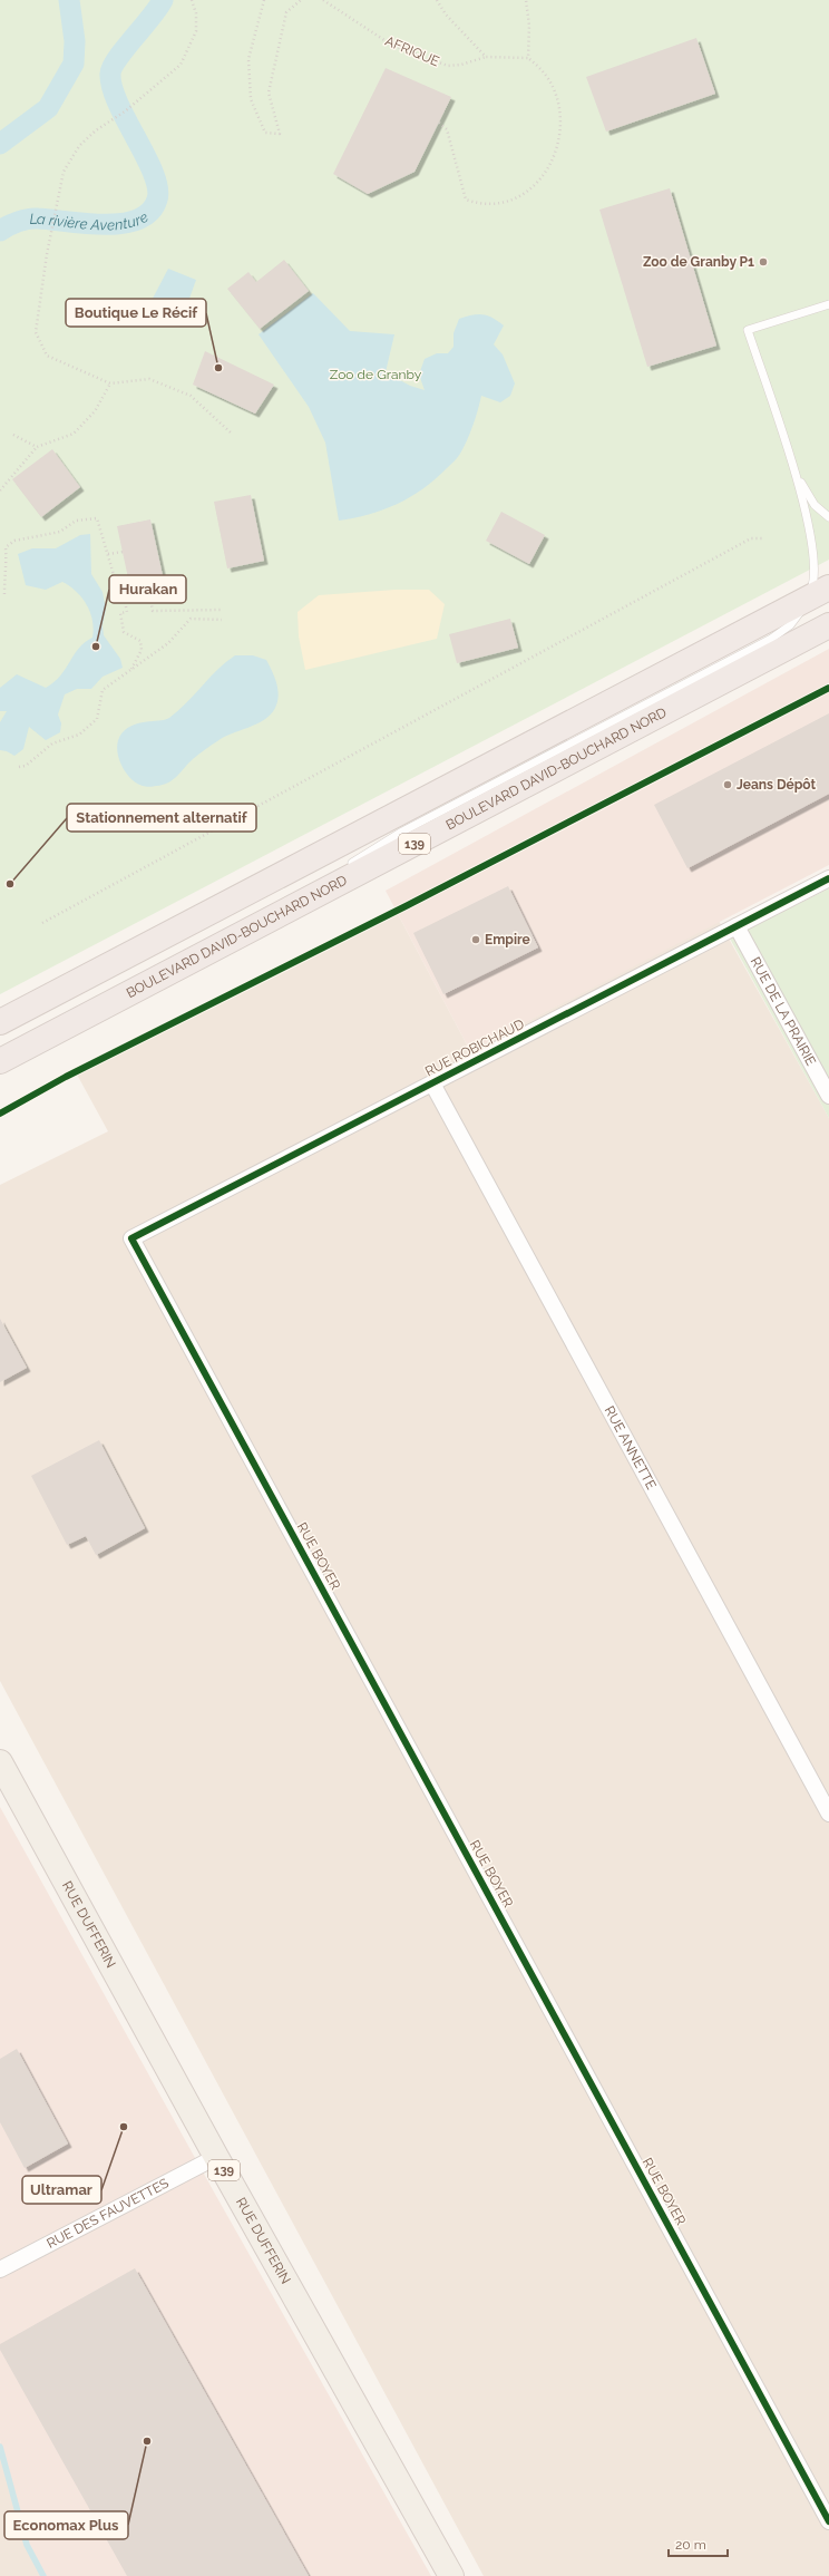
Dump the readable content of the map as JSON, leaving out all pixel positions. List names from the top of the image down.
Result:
{
  "streets": {
    "highway": ["BOULEVARD DAVID-BOUCHARD NORD", "139"],
    "main road": ["RUE DUFFERIN"],
    "street": [
      "RUE DE LA PRAIRIE",
      "RUE ROBICHAUD",
      "RUE ANNETTE",
      "RUE BOYER",
      "RUE DES FAUVETTES"
    ],
    "path": ["AFRIQUE"]
  },
  "crossings": [
    ["RUE DE LA PRAIRIE", "RUE ROBICHAUD"],
    ["RUE ROBICHAUD", "RUE ANNETTE"],
    ["RUE ROBICHAUD", "RUE BOYER"],
    ["RUE DUFFERIN", "RUE DES FAUVETTES"]
  ],
  "water": ["La rivière Aventure"],
  "parks": ["Zoo de Granby"],
  "places": [
    "Zoo de Granby P1",
    "Boutique Le Récif",
    "Hurakan",
    "Jeans Dépôt",
    "Stationnement alternatif",
    "Empire",
    "Ultramar",
    "Economax Plus"
  ],
  "scale_bar": "20 m"
}
